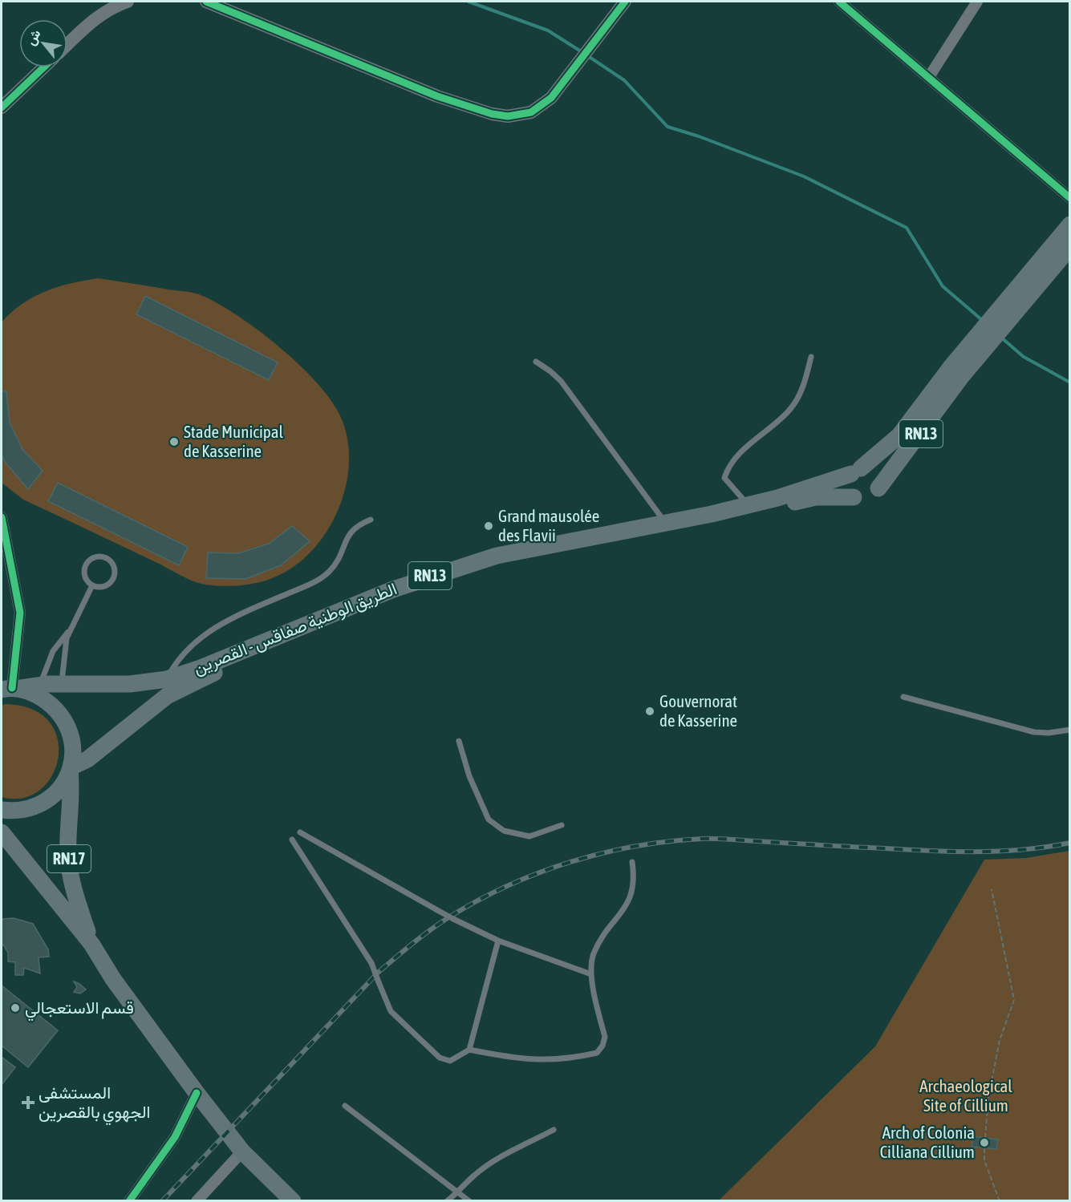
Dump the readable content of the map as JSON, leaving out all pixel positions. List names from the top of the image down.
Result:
{
  "streets": {
    "main road": ["RN13", "الطريق الوطنية صفاقس - القصرين", "RN17"]
  },
  "crossings": [
    ["RN13", "الطريق الوطنية صفاقس - القصرين"],
    ["الطريق الوطنية صفاقس - القصرين", "RN17"]
  ],
  "parks": ["Archaeological Site of Cillium"],
  "places": {
    "other": [
      "Stade Municipal de Kasserine",
      "Grand mausolée des Flavii",
      "Gouvernorat de Kasserine",
      "قسم الاستعجالي",
      "Arch of Colonia Cilliana Cillium"
    ],
    "health": ["المستشفى الجهوي بالقصرين"]
  },
  "north": "top left"
}
